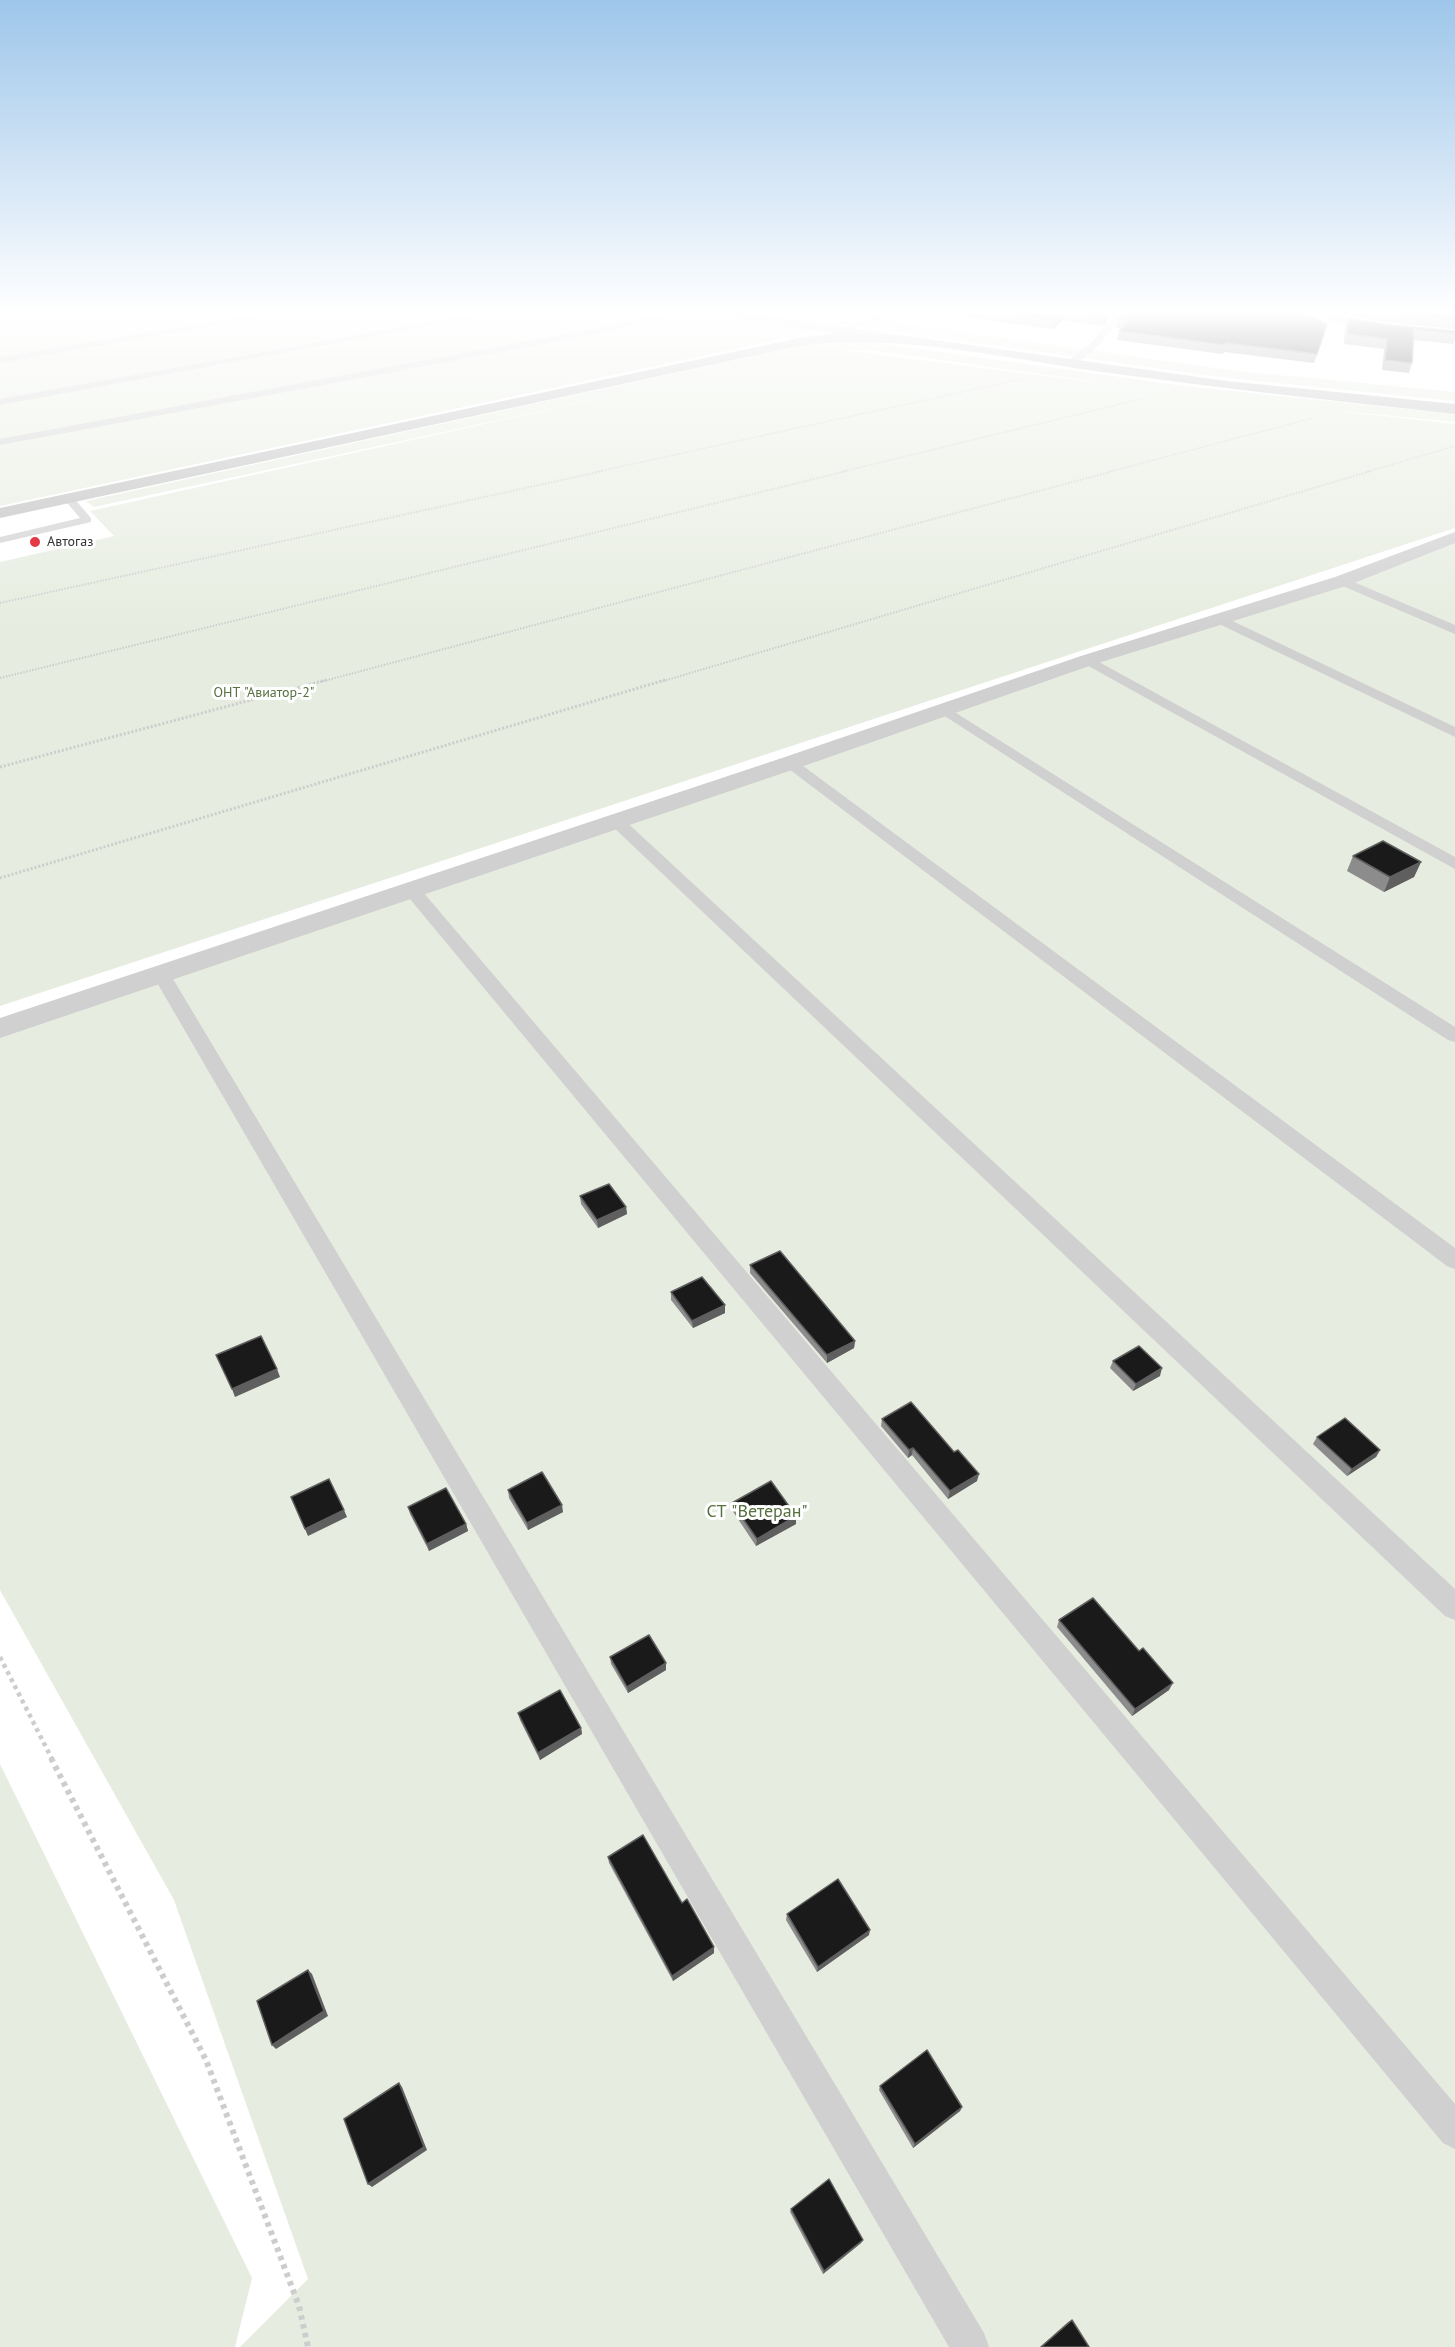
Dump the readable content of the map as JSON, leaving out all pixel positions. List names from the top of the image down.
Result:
{
  "parks": ["ОНТ \"Авиатор-2\"", "СТ \"Ветеран\""],
  "places": ["Автогаз"]
}
